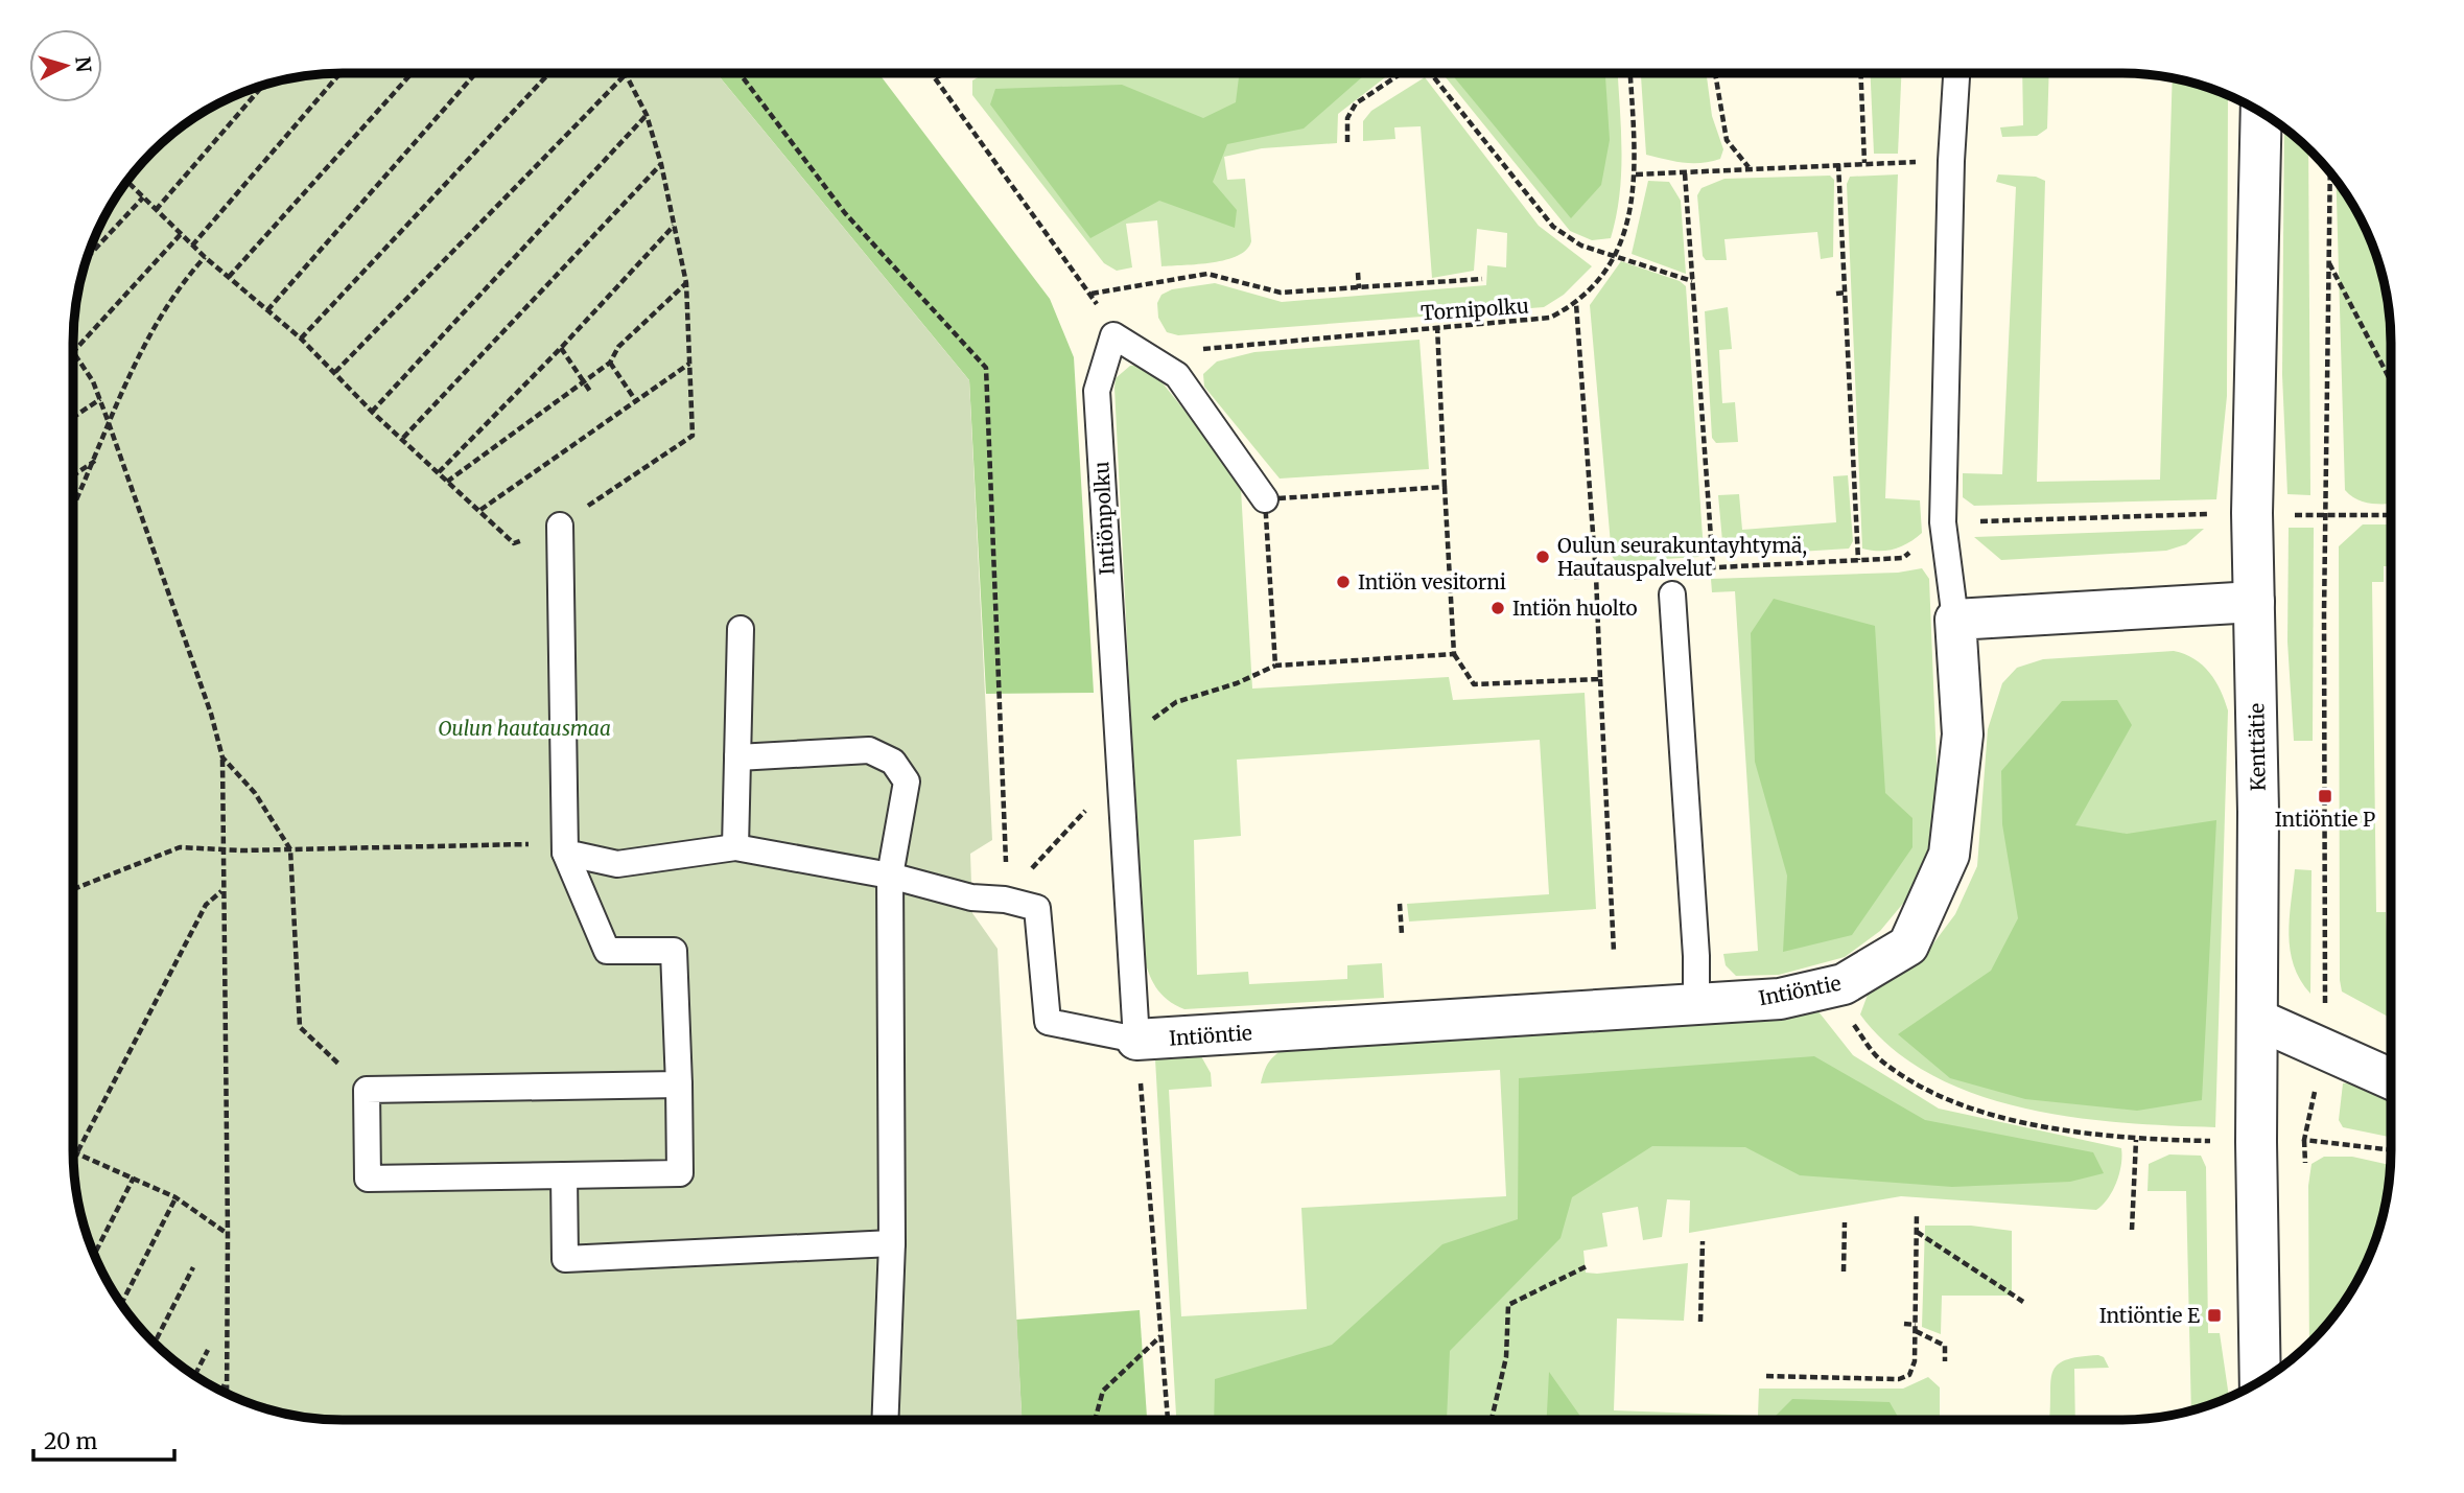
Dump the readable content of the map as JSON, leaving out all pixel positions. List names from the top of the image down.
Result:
{
  "streets": {
    "street": ["Kenttätie", "Intiöntie"],
    "lane": ["Intiönpolku"],
    "path": ["Tornipolku"]
  },
  "crossings": [
    ["Intiönpolku", "Intiöntie"]
  ],
  "parks": ["Oulun hautausmaa"],
  "places": {
    "other": ["Oulun seurakuntayhtymä, Hautauspalvelut", "Intiön vesitorni", "Intiön huolto"],
    "transit": ["Intiöntie P", "Intiöntie E"]
  },
  "scale_bar": "20 m",
  "north": "right"
}
